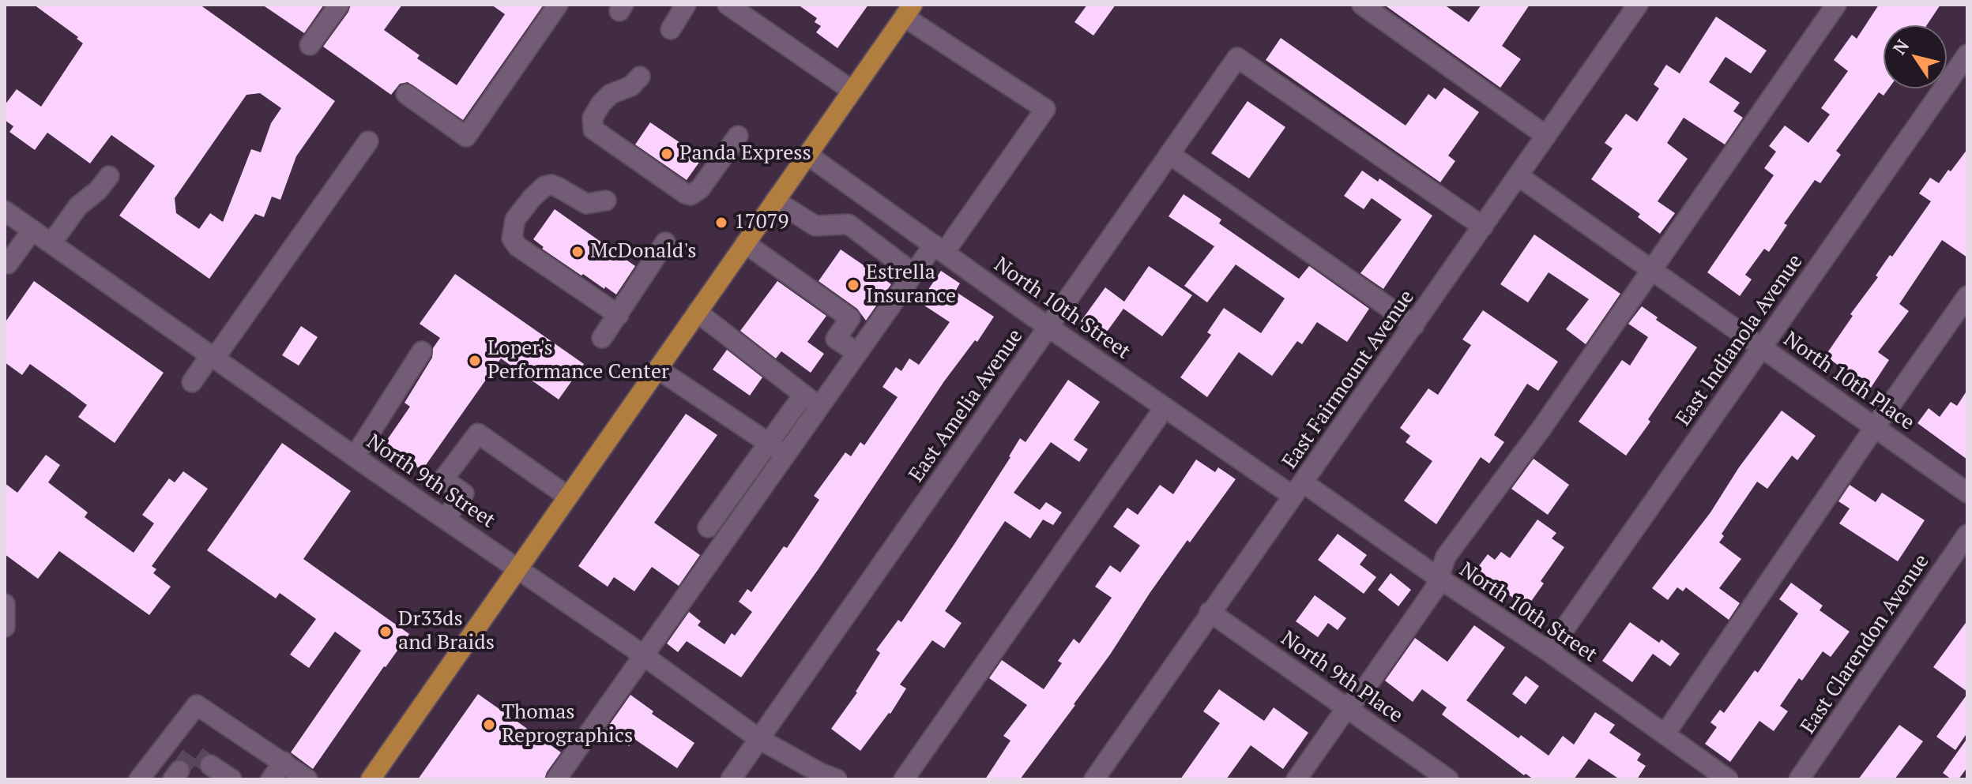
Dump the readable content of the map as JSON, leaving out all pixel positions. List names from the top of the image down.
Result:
{
  "streets": {
    "street": [
      "North 10th Street",
      "East Indianola Avenue",
      "East Fairmount Avenue",
      "North 10th Place",
      "East Amelia Avenue",
      "North 9th Street",
      "East Clarendon Avenue",
      "North 9th Place"
    ]
  },
  "crossings": [
    ["North 10th Street", "East Indianola Avenue"],
    ["North 10th Street", "East Fairmount Avenue"],
    ["North 10th Street", "East Amelia Avenue"],
    ["East Indianola Avenue", "North 10th Place"],
    ["East Fairmount Avenue", "North 10th Place"],
    ["East Fairmount Avenue", "East Amelia Avenue"],
    ["East Fairmount Avenue", "North 9th Place"],
    ["East Amelia Avenue", "North 9th Street"]
  ],
  "places": [
    "Panda Express",
    "17079",
    "McDonald's",
    "Estrella Insurance",
    "Loper's Performance Center",
    "Dr33ds and Braids",
    "Thomas Reprographics"
  ],
  "north": "top left"
}
